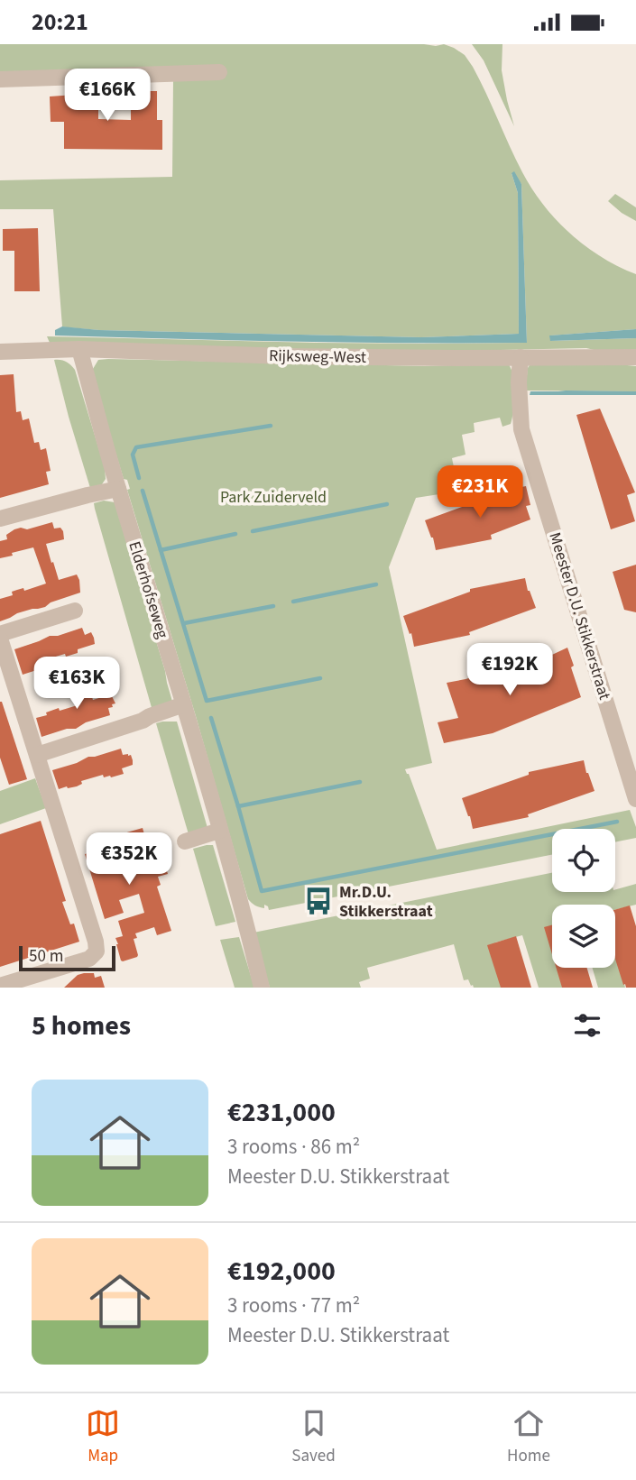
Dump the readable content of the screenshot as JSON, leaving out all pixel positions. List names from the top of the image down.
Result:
{
  "streets": {
    "street": ["Rijksweg-West", "Elderhofseweg", "Meester D.U. Stikkerstraat"]
  },
  "crossings": [
    ["Rijksweg-West", "Elderhofseweg"],
    ["Rijksweg-West", "Meester D.U. Stikkerstraat"]
  ],
  "parks": ["Park Zuiderveld"],
  "places": {
    "bus stop": ["Mr.D.U. Stikkerstraat"]
  },
  "scale_bar": "50 m",
  "page": {
    "status": "20:21",
    "price": [
      "€166K",
      "€231K",
      "€192K",
      "€163K",
      "€352K"
    ],
    "scale": "50 m",
    "heading": "5 homes",
    "list": [
      {
        "name": "€231,000",
        "note": "3 rooms · 86 m² · Meester D.U. Stikkerstraat"
      },
      {
        "name": "€192,000",
        "note": "3 rooms · 77 m² · Meester D.U. Stikkerstraat"
      }
    ],
    "tabs": ["Map", "Saved", "Home"]
  }
}
